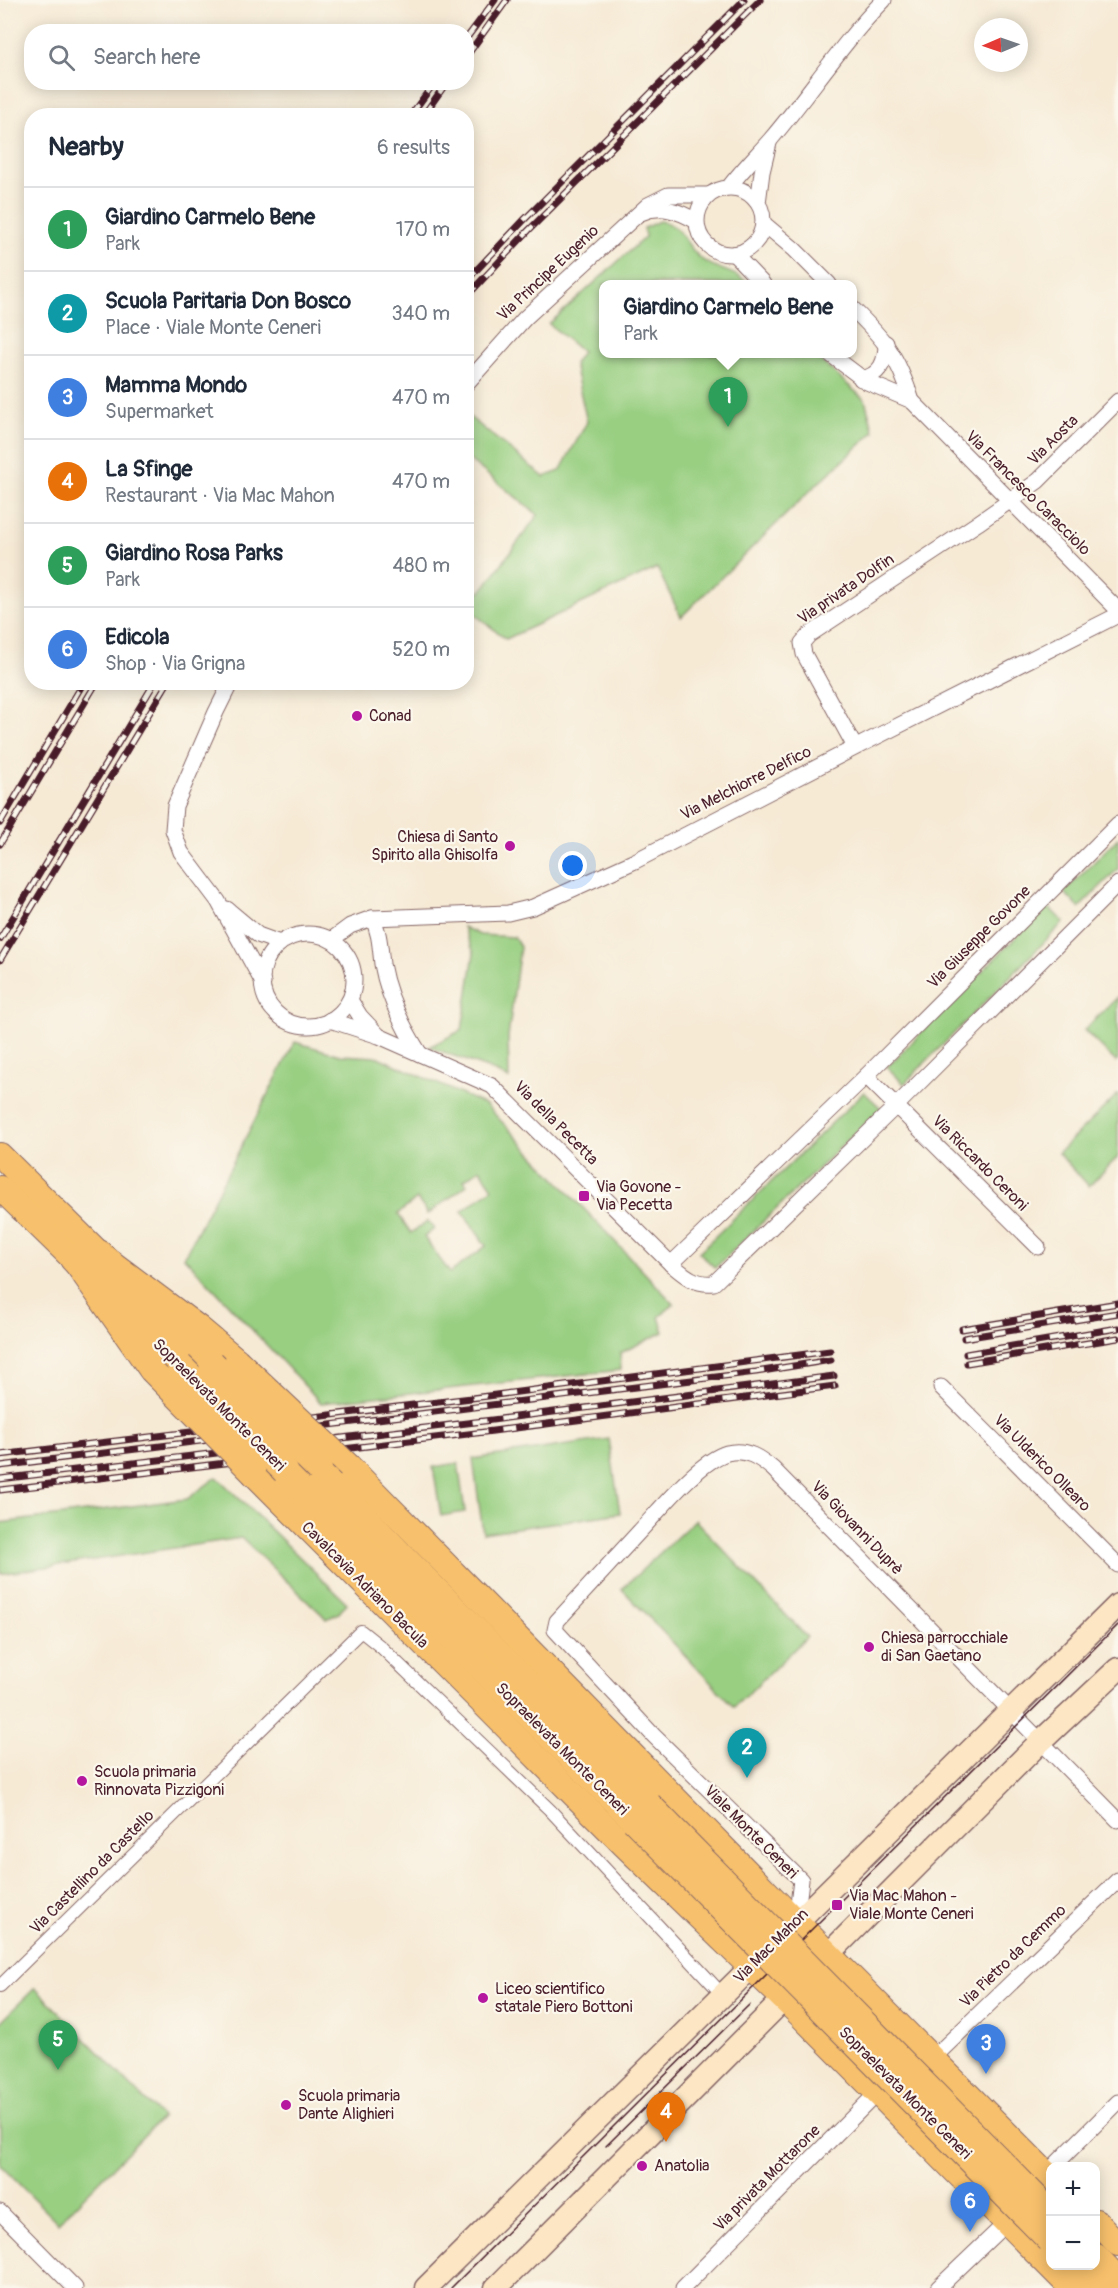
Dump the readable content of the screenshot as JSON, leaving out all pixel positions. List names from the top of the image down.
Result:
{
  "streets": {
    "highway": ["Sopraelevata Monte Ceneri"],
    "main road": ["Cavalcavia Adriano Bacula", "Via Mac Mahon"],
    "street": [
      "Via Principe Eugenio",
      "Via Aosta",
      "Via Francesco Caracciolo",
      "Via privata Dolfin",
      "Via Melchiorre Delfico",
      "Via Giuseppe Govone",
      "Via della Pecetta",
      "Via Riccardo Ceroni",
      "Via Ulderico Ollearo",
      "Via Giovanni Duprè",
      "Viale Monte Ceneri",
      "Via Castellino da Castello",
      "Via Pietro da Cemmo",
      "Via privata Mottarone"
    ]
  },
  "crossings": [
    ["Via Aosta", "Via Francesco Caracciolo"],
    ["Via Aosta", "Via privata Dolfin"],
    ["Via Francesco Caracciolo", "Via privata Dolfin"],
    ["Via privata Dolfin", "Via Melchiorre Delfico"],
    ["Via Melchiorre Delfico", "Via della Pecetta"],
    ["Via Giuseppe Govone", "Via della Pecetta"],
    ["Via della Pecetta", "Via Riccardo Ceroni"],
    ["Sopraelevata Monte Ceneri", "Cavalcavia Adriano Bacula"],
    ["Via Giovanni Duprè", "Viale Monte Ceneri"],
    ["Via Giovanni Duprè", "Via Mac Mahon"],
    ["Cavalcavia Adriano Bacula", "Via Mac Mahon"],
    ["Viale Monte Ceneri", "Via Mac Mahon"],
    ["Via Castellino da Castello", "Via Mac Mahon"]
  ],
  "places": {
    "other": [
      "Conad",
      "Chiesa di Santo Spirito alla Ghisolfa",
      "Chiesa parrocchiale di San Gaetano",
      "Scuola primaria Rinnovata Pizzigoni",
      "Liceo scientifico statale Piero Bottoni",
      "Scuola primaria Dante Alighieri",
      "Anatolia"
    ],
    "transit": ["Via Govone - Via Pecetta", "Via Mac Mahon - Viale Monte Ceneri"]
  },
  "north": "left",
  "page": {
    "search": "Search here",
    "heading": ["Nearby", "6 results"],
    "list": [
      {
        "mark": "1",
        "name": "Giardino Carmelo Bene",
        "note": "Park",
        "value": "170 m"
      },
      {
        "mark": "2",
        "name": "Scuola Paritaria Don Bosco",
        "note": "Place · Viale Monte Ceneri",
        "value": "340 m"
      },
      {
        "mark": "3",
        "name": "Mamma Mondo",
        "note": "Supermarket",
        "value": "470 m"
      },
      {
        "mark": "4",
        "name": "La Sfinge",
        "note": "Restaurant · Via Mac Mahon",
        "value": "470 m"
      },
      {
        "mark": "5",
        "name": "Giardino Rosa Parks",
        "note": "Park",
        "value": "480 m"
      },
      {
        "mark": "6",
        "name": "Edicola",
        "note": "Shop · Via Grigna",
        "value": "520 m"
      }
    ],
    "popup": ["Giardino Carmelo Bene", "Park"],
    "pins": [
      "1",
      "2",
      "5",
      "3",
      "4",
      "6"
    ],
    "map_buttons": ["+", "−"]
  }
}
